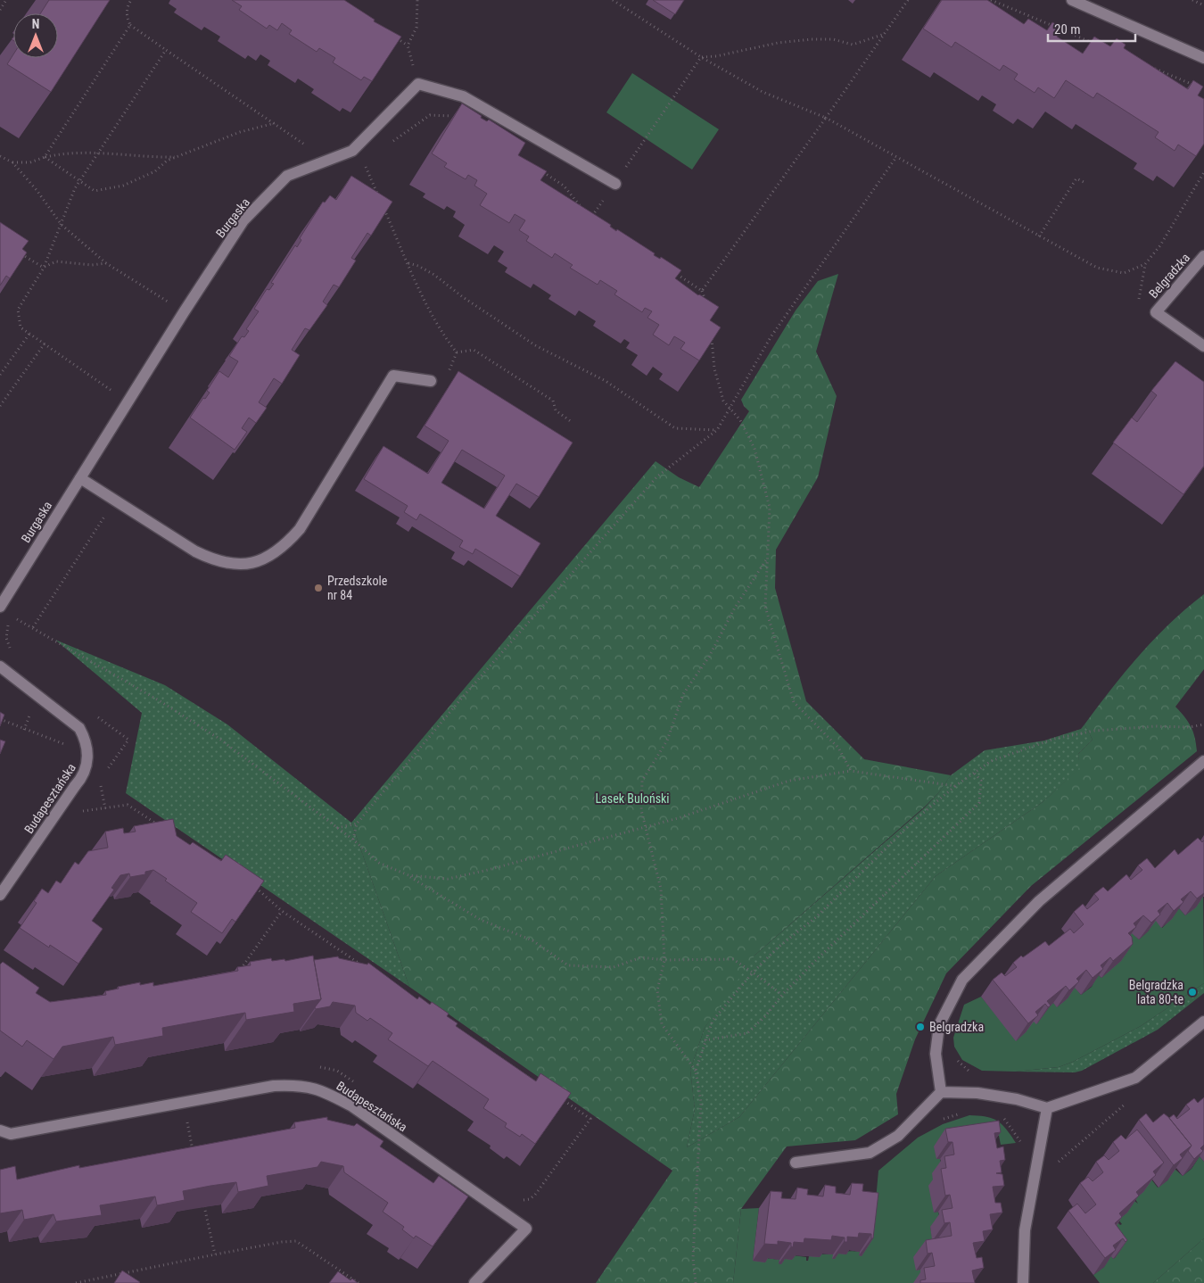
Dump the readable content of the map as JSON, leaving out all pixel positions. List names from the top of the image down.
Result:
{
  "streets": {
    "street": ["Burgaska", "Belgradzka", "Budapesztańska"]
  },
  "parks": ["Lasek Buloński"],
  "places": ["Przedszkole nr 84", "Belgradzka lata 80-te", "Belgradzka"],
  "scale_bar": "20 m",
  "north": "top"
}
